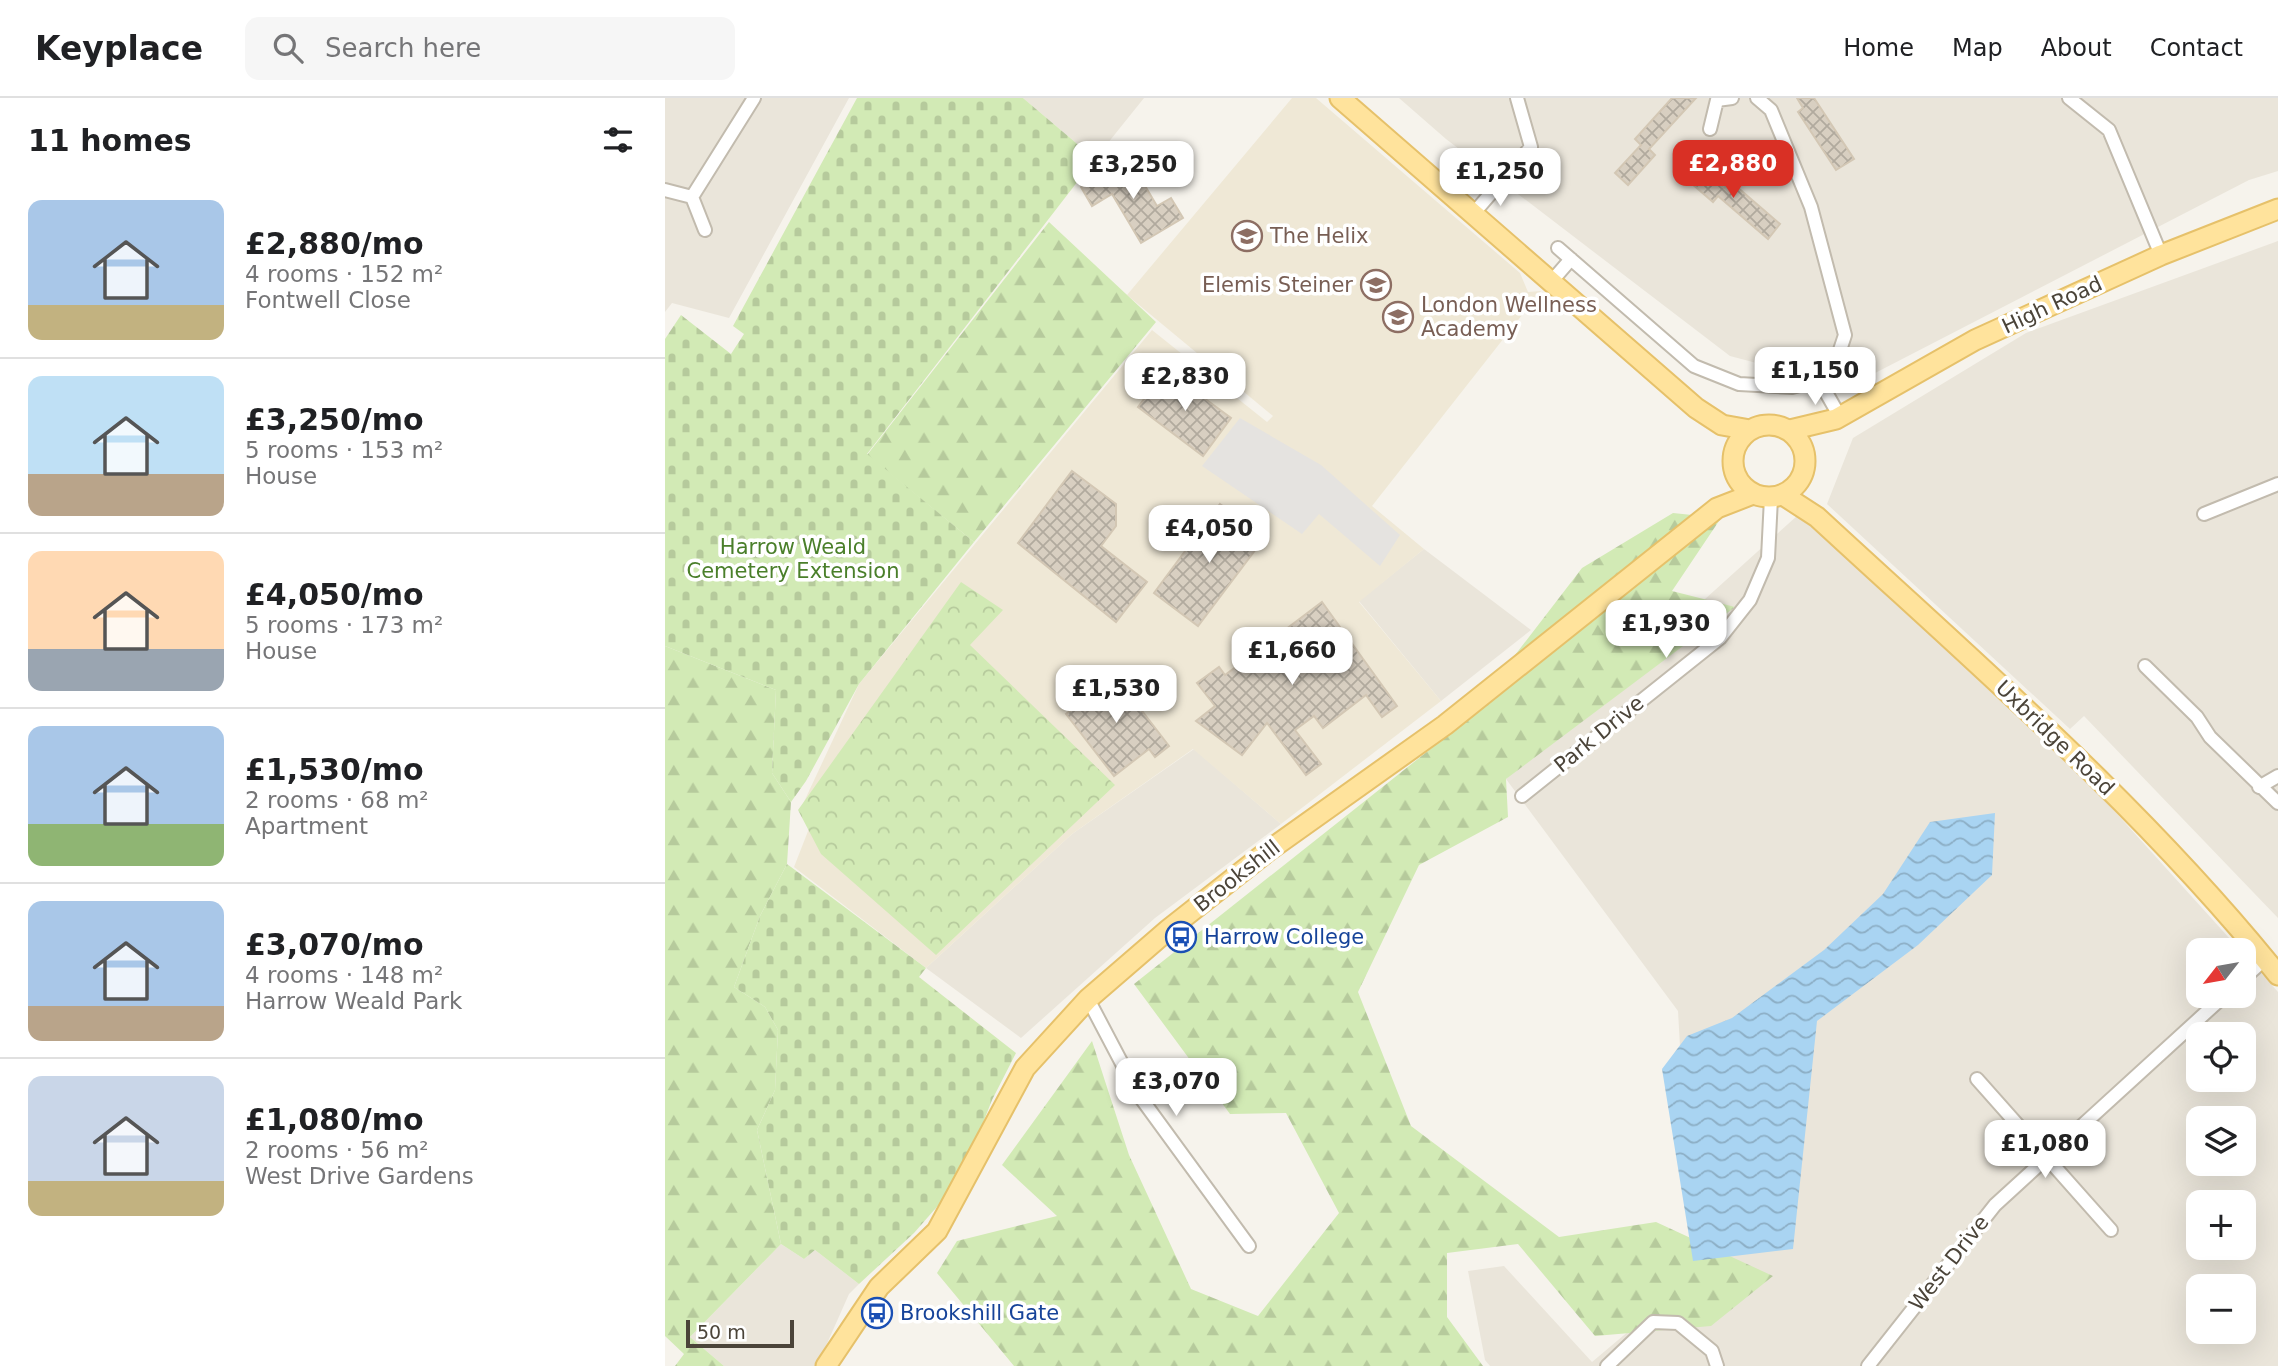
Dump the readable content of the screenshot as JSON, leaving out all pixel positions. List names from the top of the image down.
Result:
{
  "streets": {
    "main road": ["High Road", "Uxbridge Road", "Brookshill"],
    "street": ["Park Drive", "West Drive"]
  },
  "crossings": [
    ["High Road", "Park Drive"],
    ["High Road", "Uxbridge Road"],
    ["High Road", "Brookshill"],
    ["Park Drive", "Uxbridge Road"],
    ["Park Drive", "Brookshill"],
    ["Uxbridge Road", "Brookshill"]
  ],
  "parks": ["Harrow Weald Cemetery Extension"],
  "places": {
    "school or university": ["The Helix", "Elemis Steiner", "London Wellness Academy"],
    "bus stop": ["Harrow College", "Brookshill Gate"]
  },
  "scale_bar": "50 m",
  "north": "bottom left",
  "page": {
    "header": "Keyplace",
    "search": "Search here",
    "nav": [
      "Home",
      "Map",
      "About",
      "Contact"
    ],
    "heading": "11 homes",
    "price": [
      "£2,880",
      "£3,250",
      "£1,250",
      "£1,150",
      "£2,830",
      "£4,050",
      "£1,930",
      "£1,660",
      "£1,530",
      "£3,070",
      "£1,080"
    ],
    "list": [
      {
        "name": "£2,880/mo",
        "note": "4 rooms · 152 m² · Fontwell Close"
      },
      {
        "name": "£3,250/mo",
        "note": "5 rooms · 153 m² · House"
      },
      {
        "name": "£4,050/mo",
        "note": "5 rooms · 173 m² · House"
      },
      {
        "name": "£1,530/mo",
        "note": "2 rooms · 68 m² · Apartment"
      },
      {
        "name": "£3,070/mo",
        "note": "4 rooms · 148 m² · Harrow Weald Park"
      },
      {
        "name": "£1,080/mo",
        "note": "2 rooms · 56 m² · West Drive Gardens"
      }
    ],
    "map_buttons": ["+", "−"],
    "scale": "50 m"
  }
}
